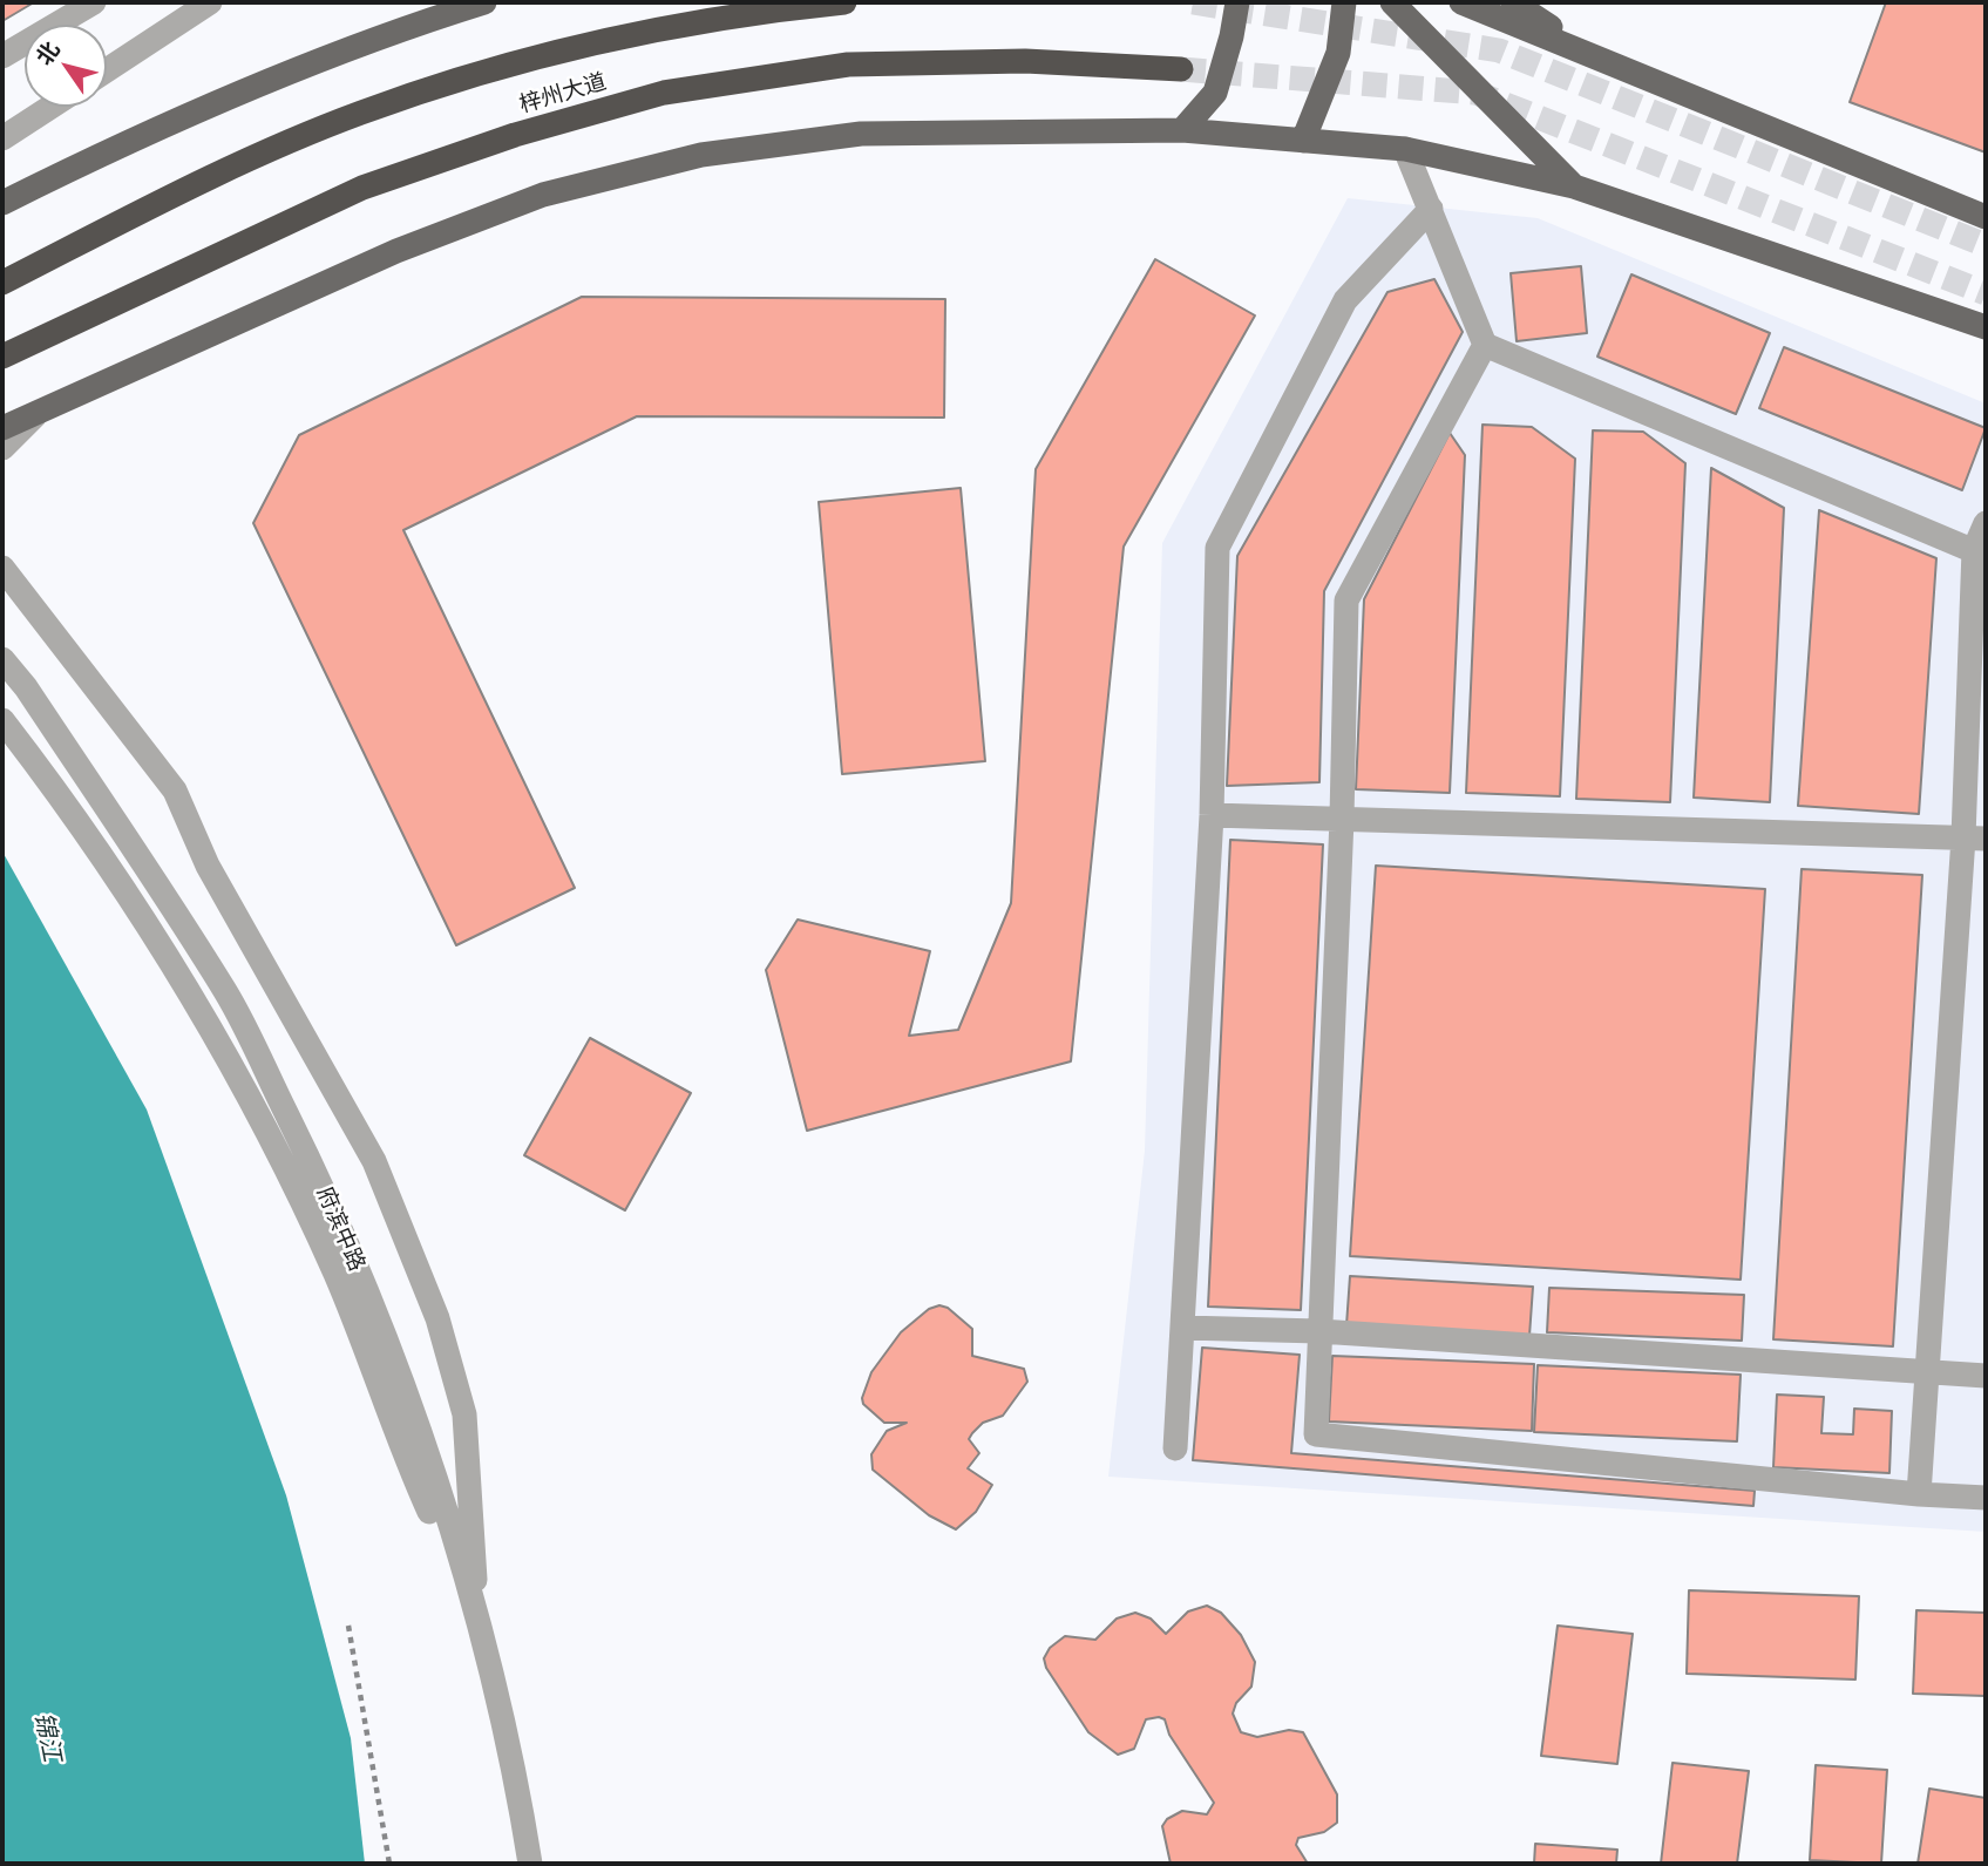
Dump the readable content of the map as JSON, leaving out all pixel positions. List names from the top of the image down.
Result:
{
  "streets": {
    "highway": ["梓州大道"],
    "street": ["府滨中路"]
  },
  "water": ["锦江"],
  "north": "top left"
}
